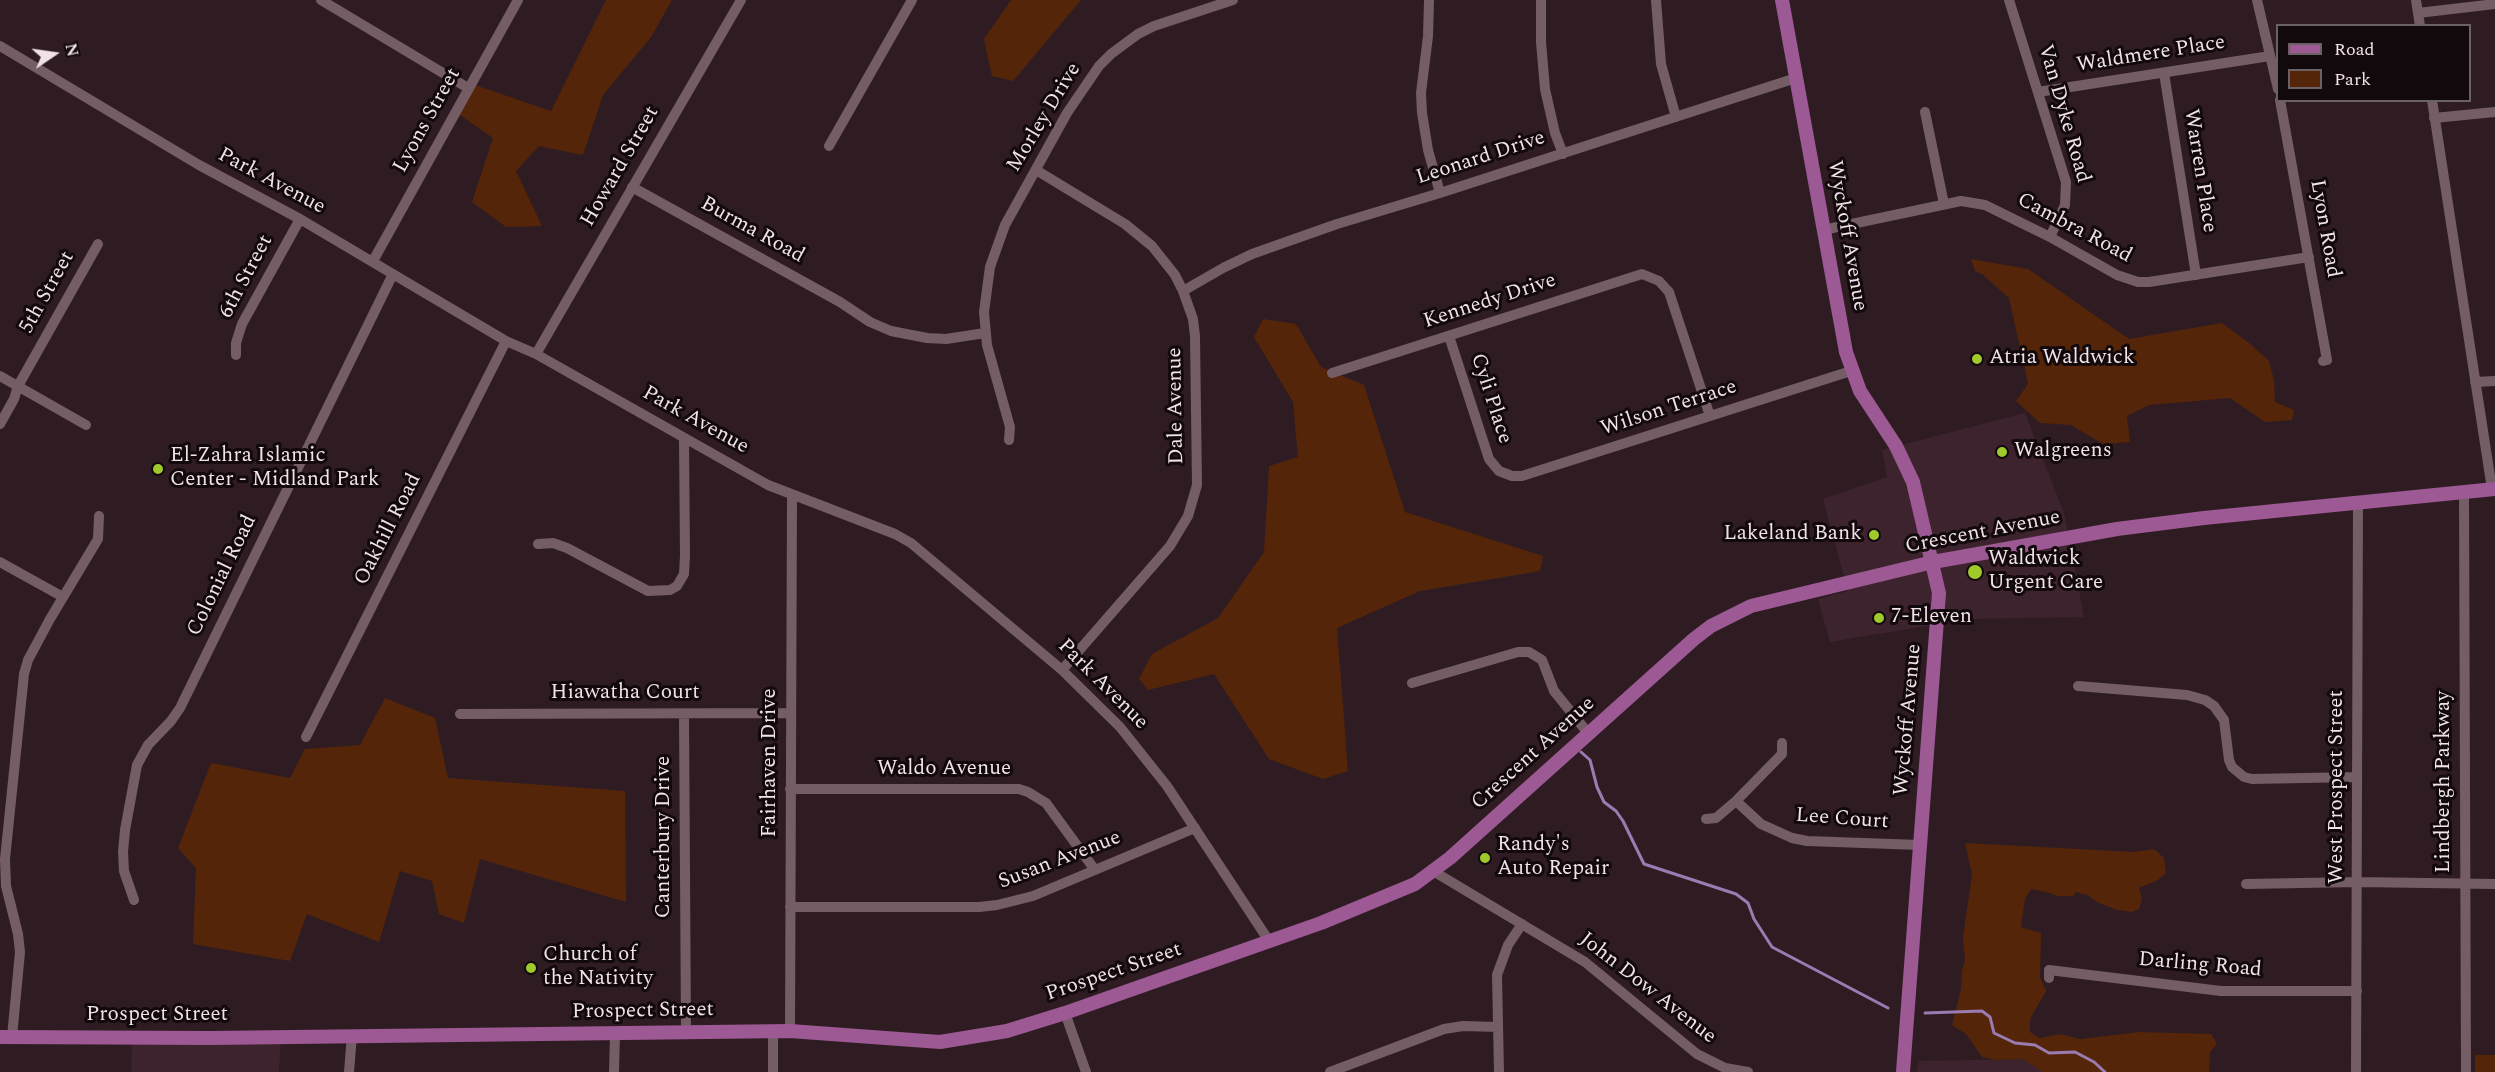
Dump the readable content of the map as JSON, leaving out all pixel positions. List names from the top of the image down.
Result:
{
  "streets": {
    "main road": ["Wyckoff Avenue", "Crescent Avenue", "Prospect Street"],
    "street": [
      "Waldmere Place",
      "Van Dyke Road",
      "Morley Drive",
      "Lyons Street",
      "Leonard Drive",
      "Howard Street",
      "Warren Place",
      "Park Avenue",
      "Cambra Road",
      "Lyon Road",
      "Burma Road",
      "6th Street",
      "5th Street",
      "Kennedy Drive",
      "Cyli Place",
      "Dale Avenue",
      "Wilson Terrace",
      "Oakhill Road",
      "Colonial Road",
      "Hiawatha Court",
      "Fairhaven Drive",
      "Waldo Avenue",
      "Lindbergh Parkway",
      "West Prospect Street",
      "Lee Court",
      "Canterbury Drive",
      "Susan Avenue",
      "Darling Road",
      "John Dow Avenue"
    ]
  },
  "crossings": [
    ["Waldmere Place", "Van Dyke Road"],
    ["Waldmere Place", "Warren Place"],
    ["Van Dyke Road", "Cambra Road"],
    ["Morley Drive", "Burma Road"],
    ["Morley Drive", "Dale Avenue"],
    ["Lyons Street", "Park Avenue"],
    ["Leonard Drive", "Wyckoff Avenue"],
    ["Leonard Drive", "Dale Avenue"],
    ["Howard Street", "Park Avenue"],
    ["Howard Street", "Burma Road"],
    ["Warren Place", "Cambra Road"],
    ["Park Avenue", "6th Street"],
    ["Park Avenue", "Dale Avenue"],
    ["Park Avenue", "Oakhill Road"],
    ["Park Avenue", "Crescent Avenue"],
    ["Park Avenue", "Colonial Road"],
    ["Park Avenue", "Fairhaven Drive"],
    ["Park Avenue", "Susan Avenue"],
    ["Park Avenue", "Prospect Street"],
    ["Cambra Road", "Lyon Road"],
    ["Cambra Road", "Wyckoff Avenue"],
    ["Wyckoff Avenue", "Wilson Terrace"],
    ["Wyckoff Avenue", "Crescent Avenue"],
    ["Wyckoff Avenue", "Lee Court"],
    ["Kennedy Drive", "Cyli Place"],
    ["Kennedy Drive", "Wilson Terrace"],
    ["Cyli Place", "Wilson Terrace"],
    ["Crescent Avenue", "Lindbergh Parkway"],
    ["Crescent Avenue", "West Prospect Street"],
    ["Crescent Avenue", "Prospect Street"],
    ["Crescent Avenue", "John Dow Avenue"],
    ["Hiawatha Court", "Fairhaven Drive"],
    ["Hiawatha Court", "Canterbury Drive"],
    ["Fairhaven Drive", "Waldo Avenue"],
    ["Fairhaven Drive", "Susan Avenue"],
    ["Fairhaven Drive", "Prospect Street"],
    ["Waldo Avenue", "Susan Avenue"],
    ["West Prospect Street", "Darling Road"],
    ["Canterbury Drive", "Prospect Street"]
  ],
  "places": [
    "Atria Waldwick",
    "Walgreens",
    "El-Zahra Islamic Center - Midland Park",
    "Lakeland Bank",
    "Waldwick Urgent Care",
    "7-Eleven",
    "Randy's Auto Repair",
    "Church of the Nativity"
  ],
  "legend": ["Road", "Park"],
  "north": "right"
}
